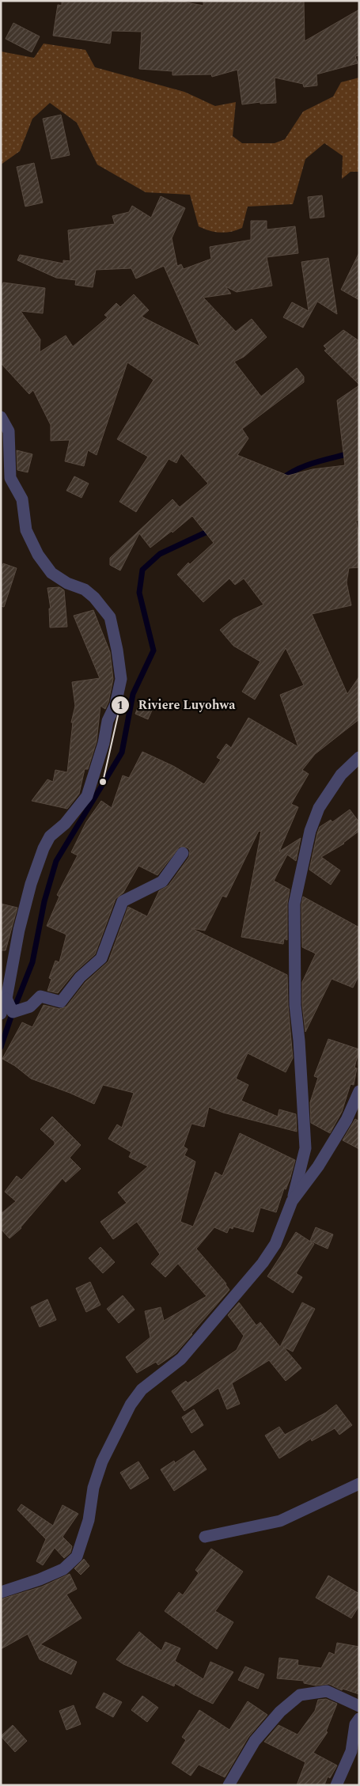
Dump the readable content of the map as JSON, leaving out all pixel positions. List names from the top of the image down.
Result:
{
  "places": ["Riviere Luyohwa"]
}
